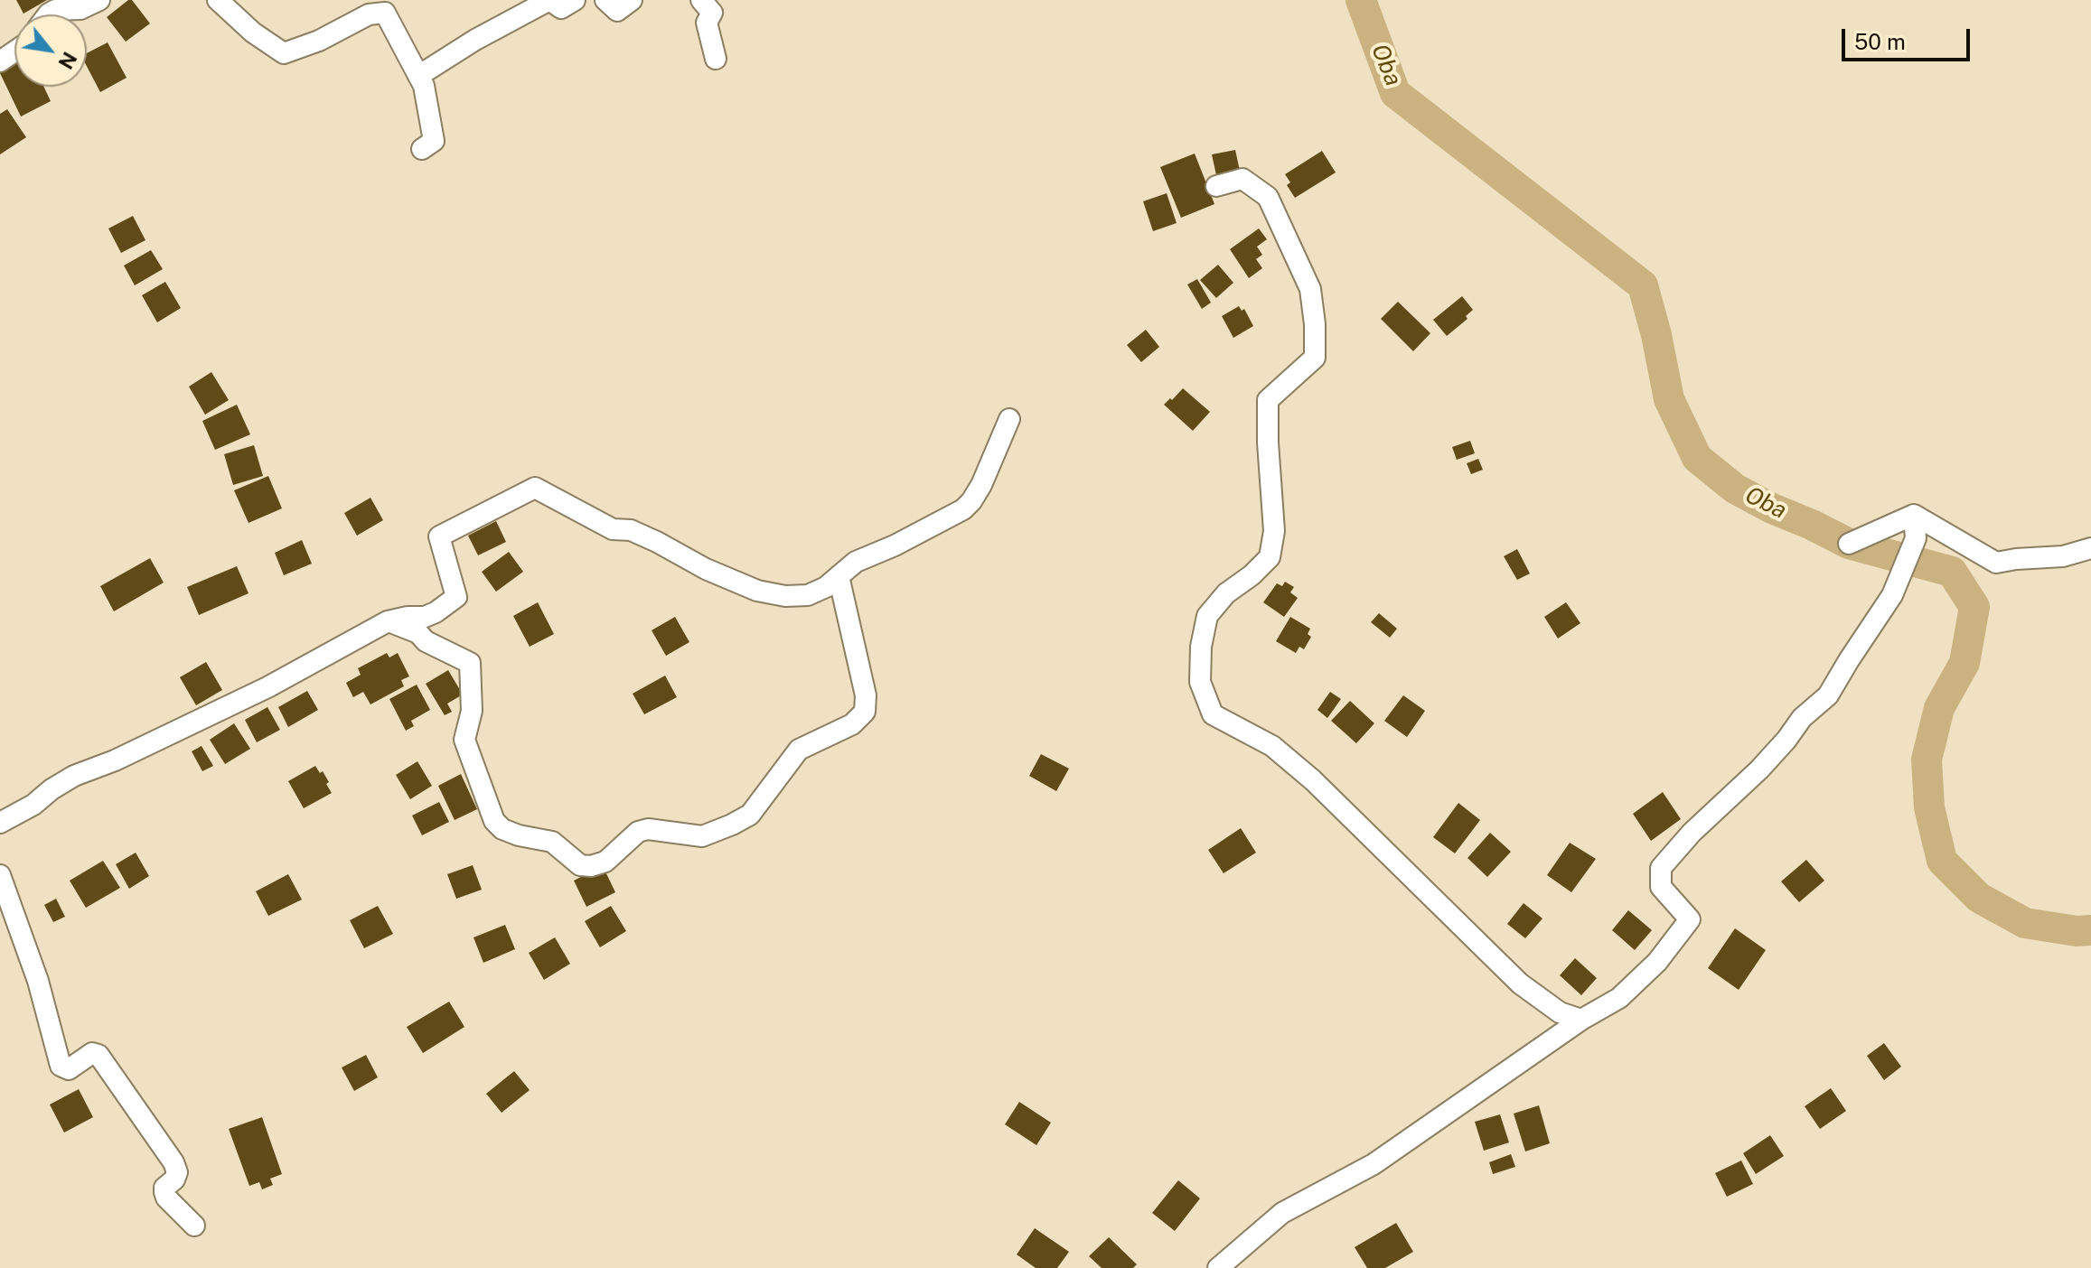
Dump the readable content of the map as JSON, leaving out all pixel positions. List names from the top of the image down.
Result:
{
  "water": ["Oba"],
  "scale_bar": "50 m",
  "north": "bottom right"
}
